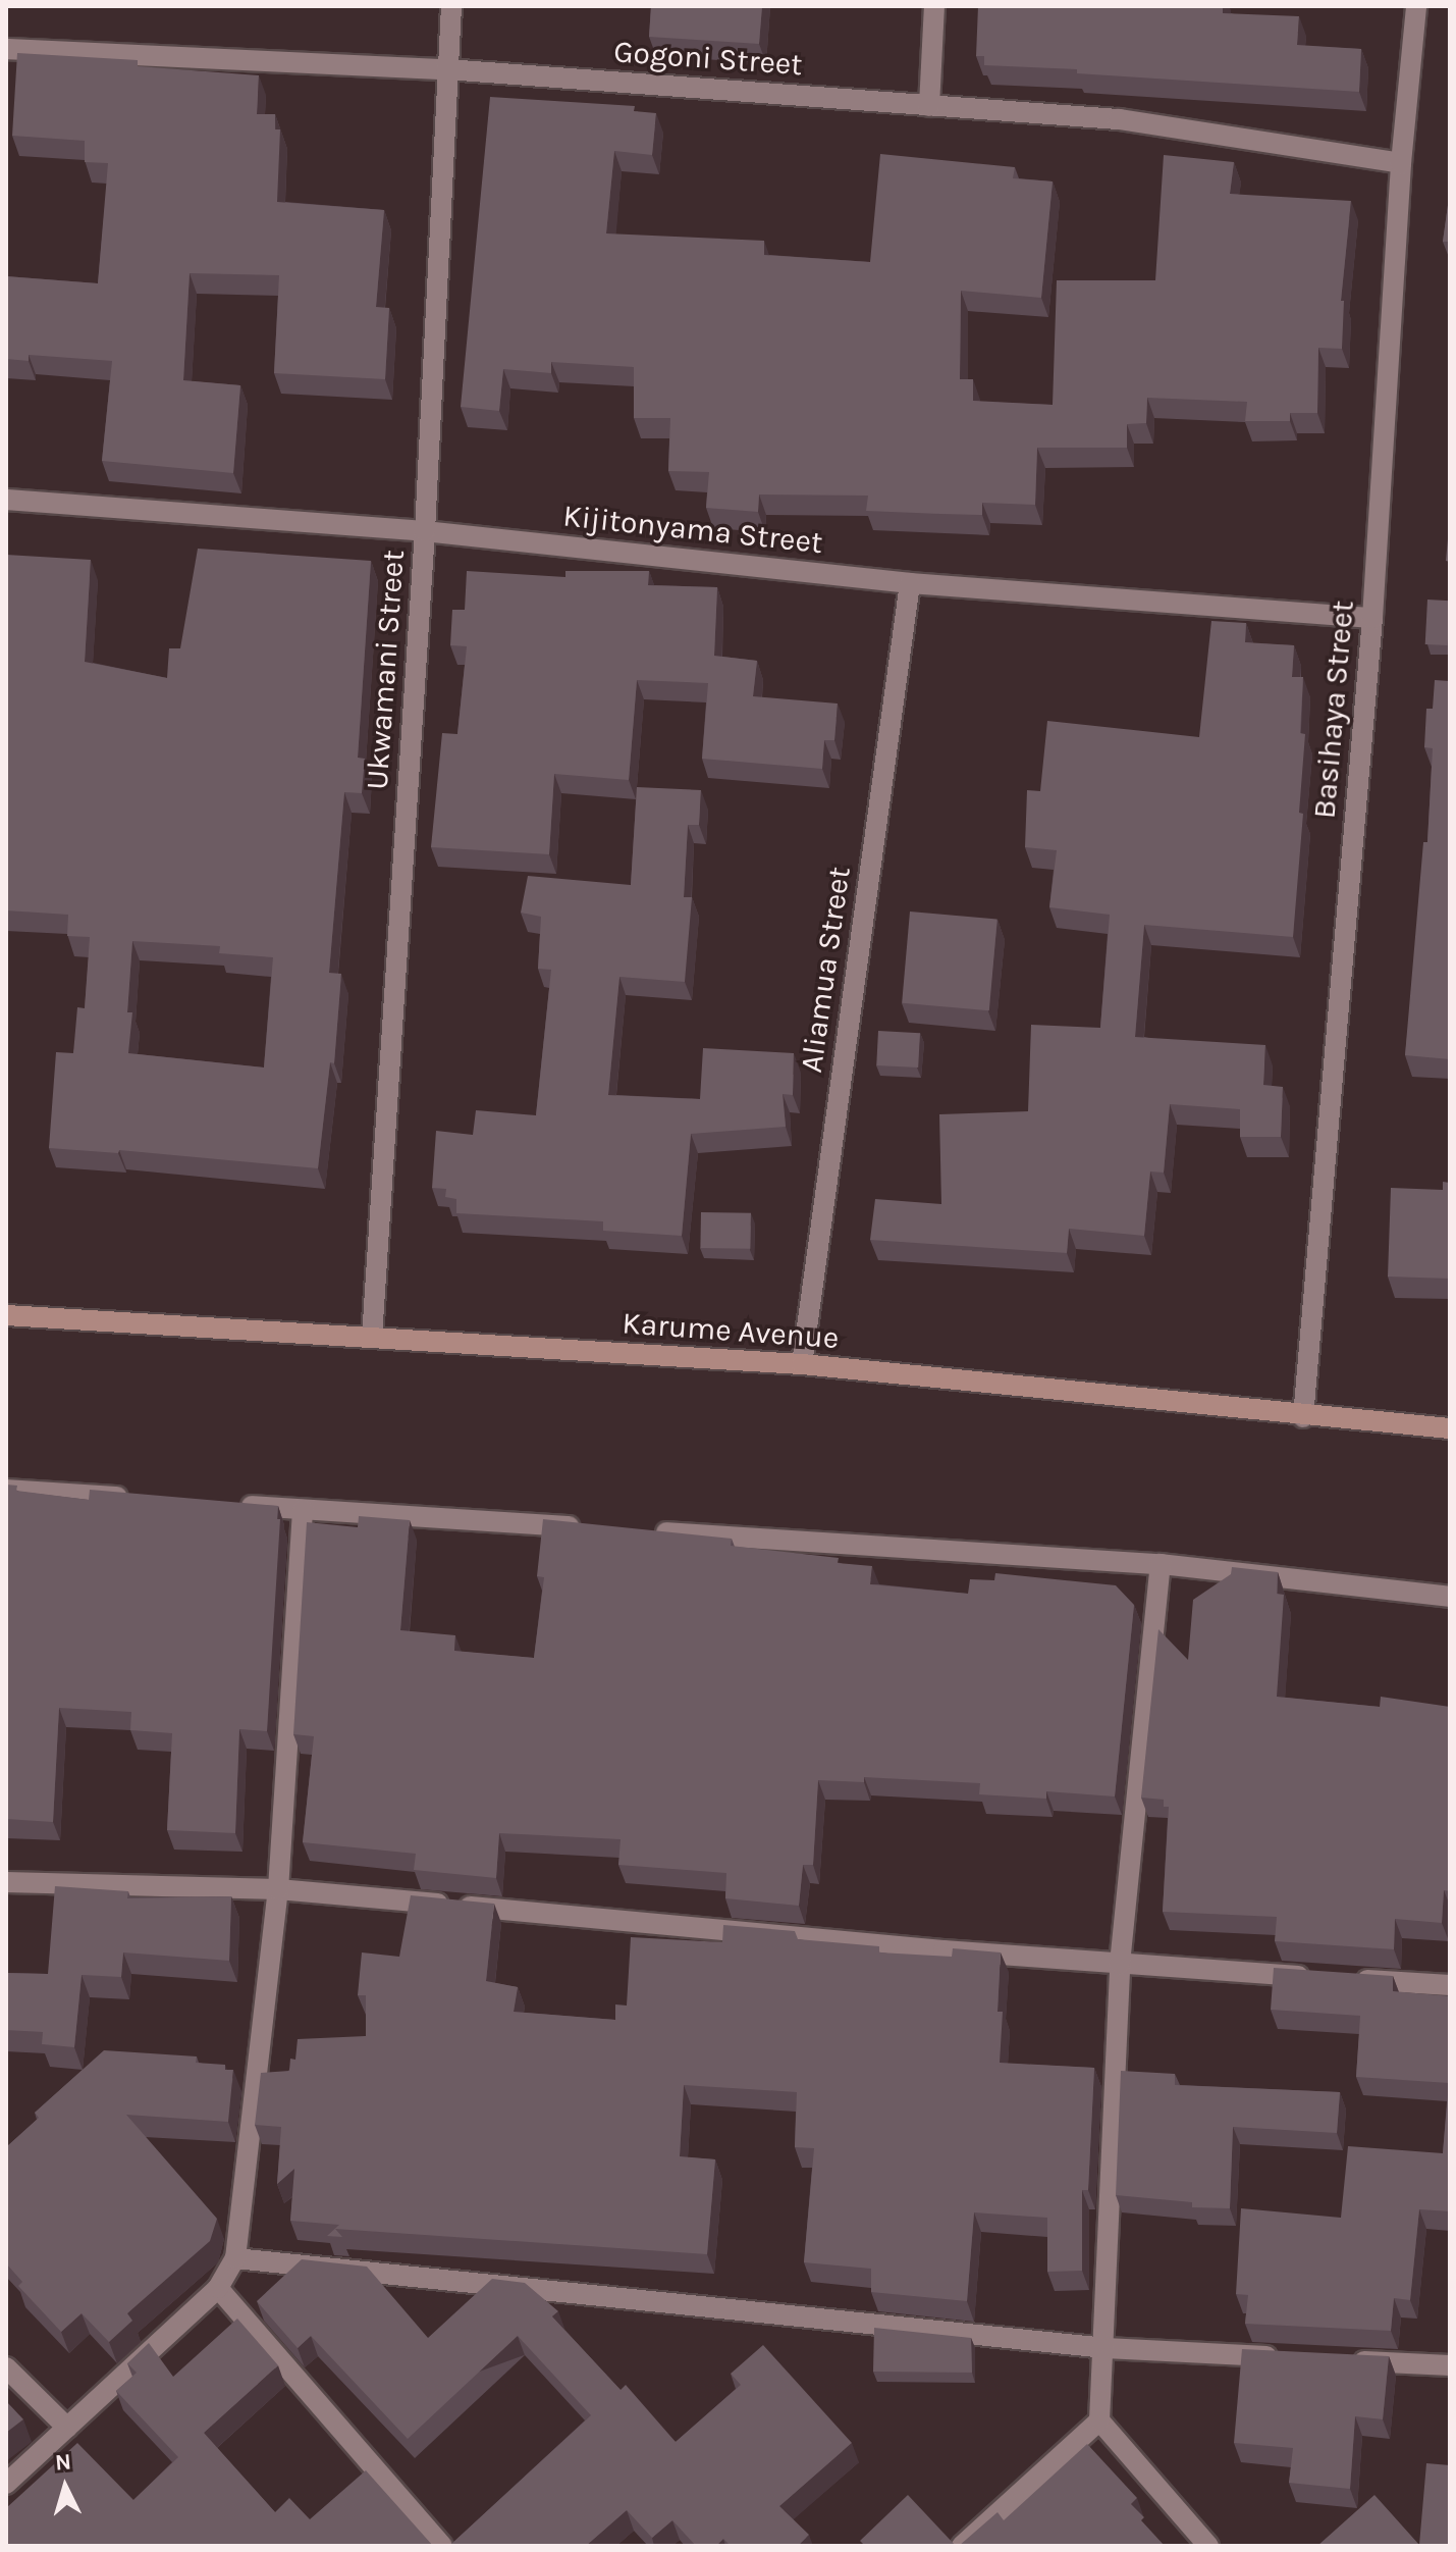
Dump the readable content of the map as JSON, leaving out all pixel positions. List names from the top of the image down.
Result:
{
  "streets": {
    "main road": ["Karume Avenue"],
    "street": [
      "Gogoni Street",
      "Kijitonyama Street",
      "Ukwamani Street",
      "Basihaya Street",
      "Aliamua Street"
    ]
  },
  "crossings": [
    ["Gogoni Street", "Ukwamani Street"],
    ["Gogoni Street", "Basihaya Street"],
    ["Kijitonyama Street", "Ukwamani Street"],
    ["Kijitonyama Street", "Basihaya Street"],
    ["Kijitonyama Street", "Aliamua Street"],
    ["Ukwamani Street", "Karume Avenue"],
    ["Basihaya Street", "Karume Avenue"],
    ["Aliamua Street", "Karume Avenue"]
  ],
  "north": "top"
}
